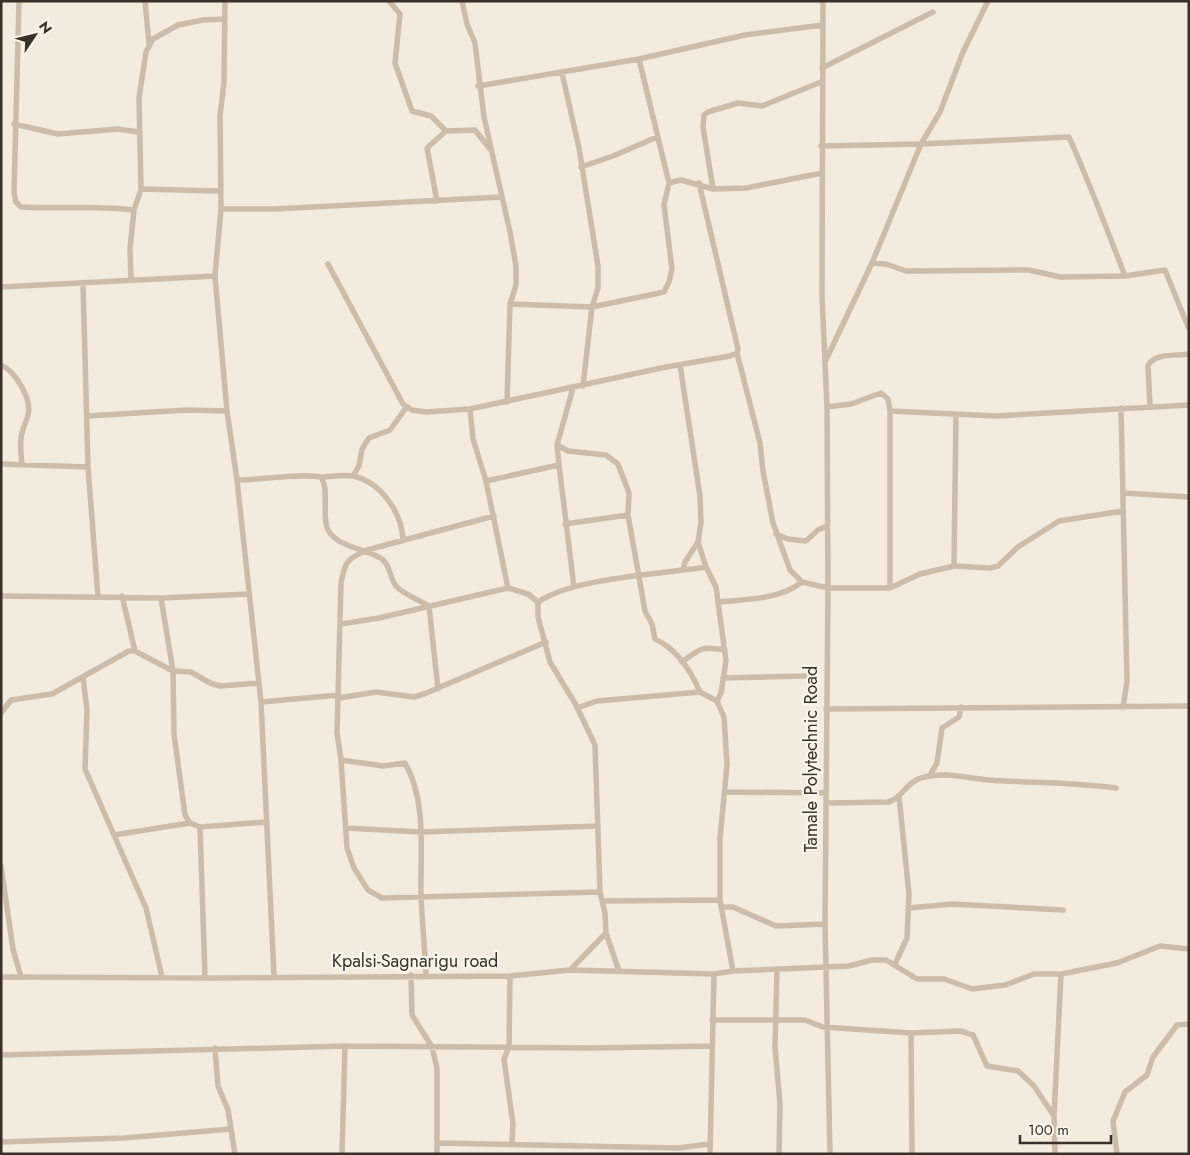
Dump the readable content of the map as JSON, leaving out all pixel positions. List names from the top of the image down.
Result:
{
  "streets": {
    "street": ["Tamale Polytechnic Road", "Kpalsi-Sagnarigu road"]
  },
  "crossings": [
    ["Tamale Polytechnic Road", "Kpalsi-Sagnarigu road"]
  ],
  "scale_bar": "100 m",
  "north": "top right"
}
